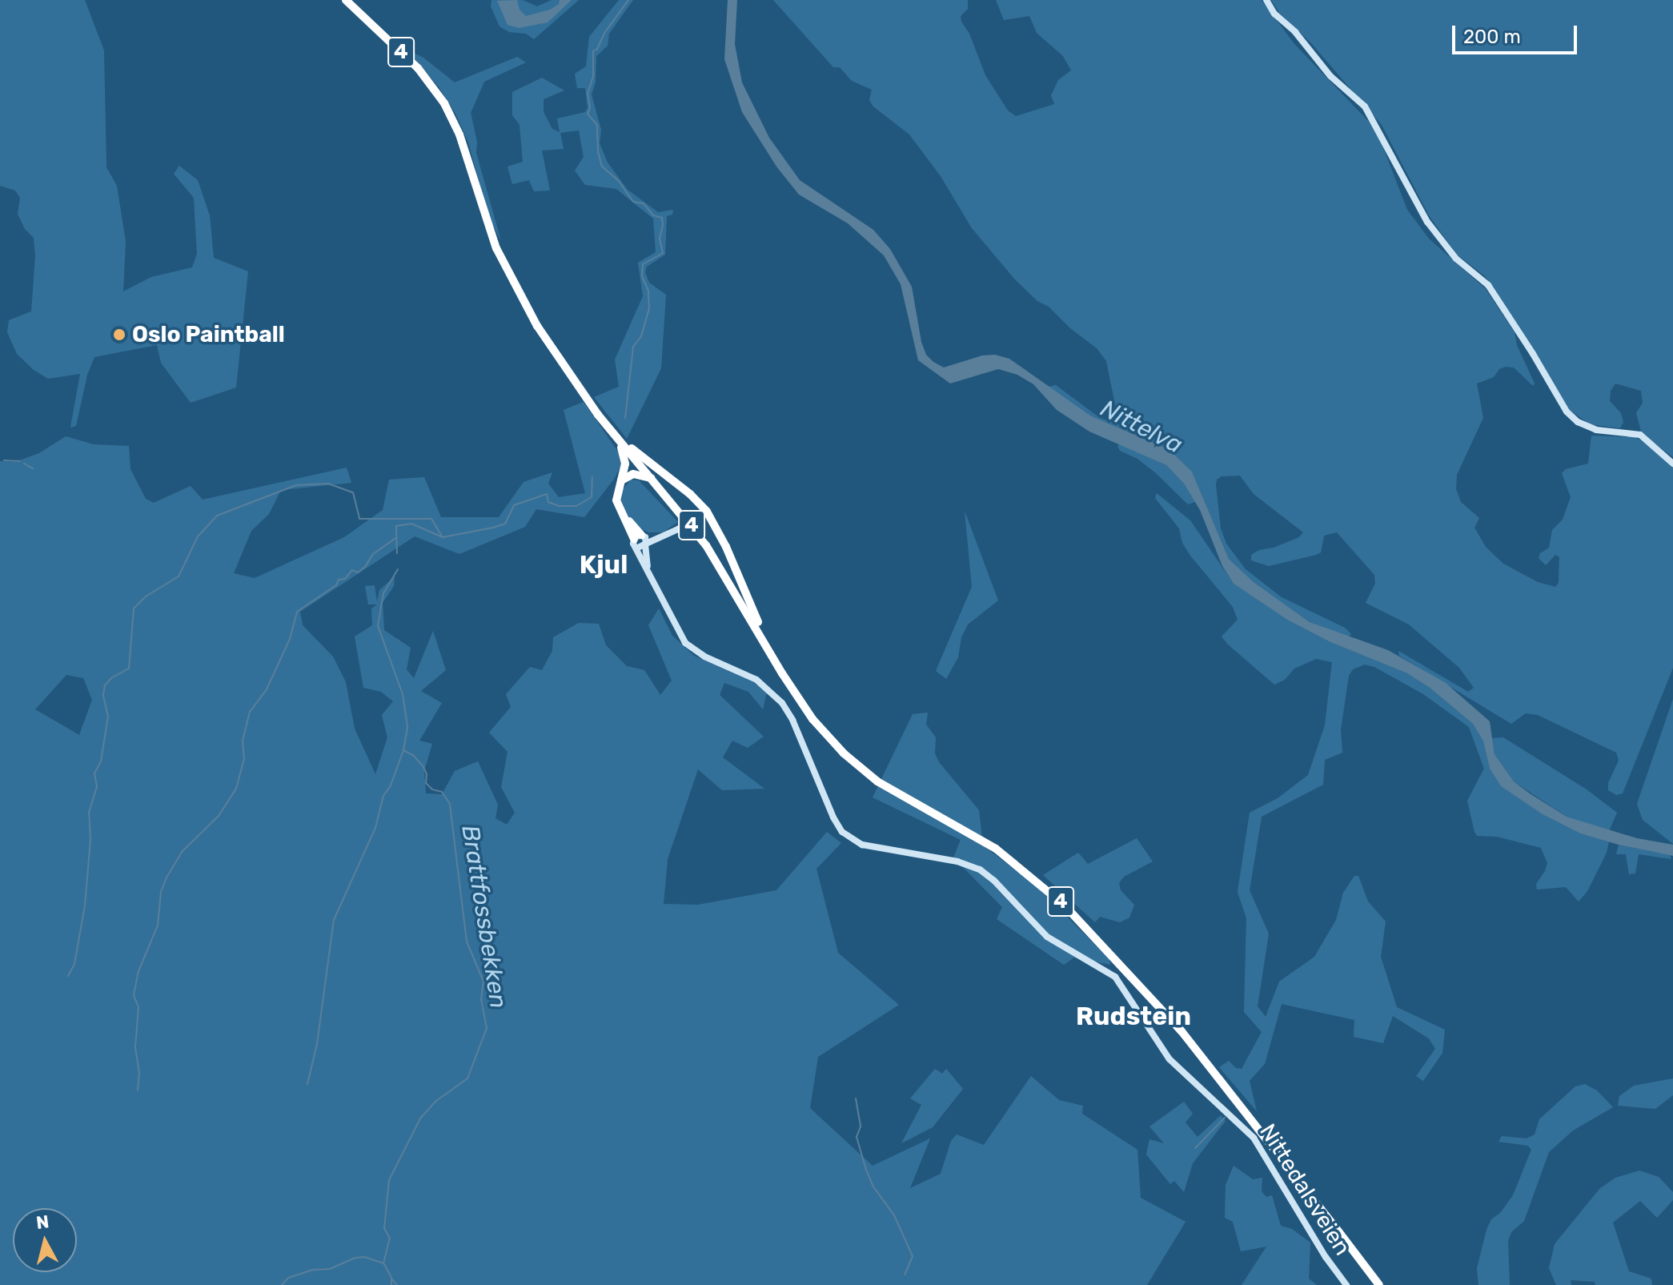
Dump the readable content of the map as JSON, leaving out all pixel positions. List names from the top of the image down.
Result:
{
  "streets": {
    "highway": ["4"],
    "main road": ["Nittedalsveien"]
  },
  "crossings": [
    ["4", "Nittedalsveien"]
  ],
  "districts": ["Kjul", "Rudstein"],
  "water": ["Nittelva", "Brattfossbekken"],
  "places": ["Oslo Paintball"],
  "scale_bar": "200 m",
  "north": "top"
}
